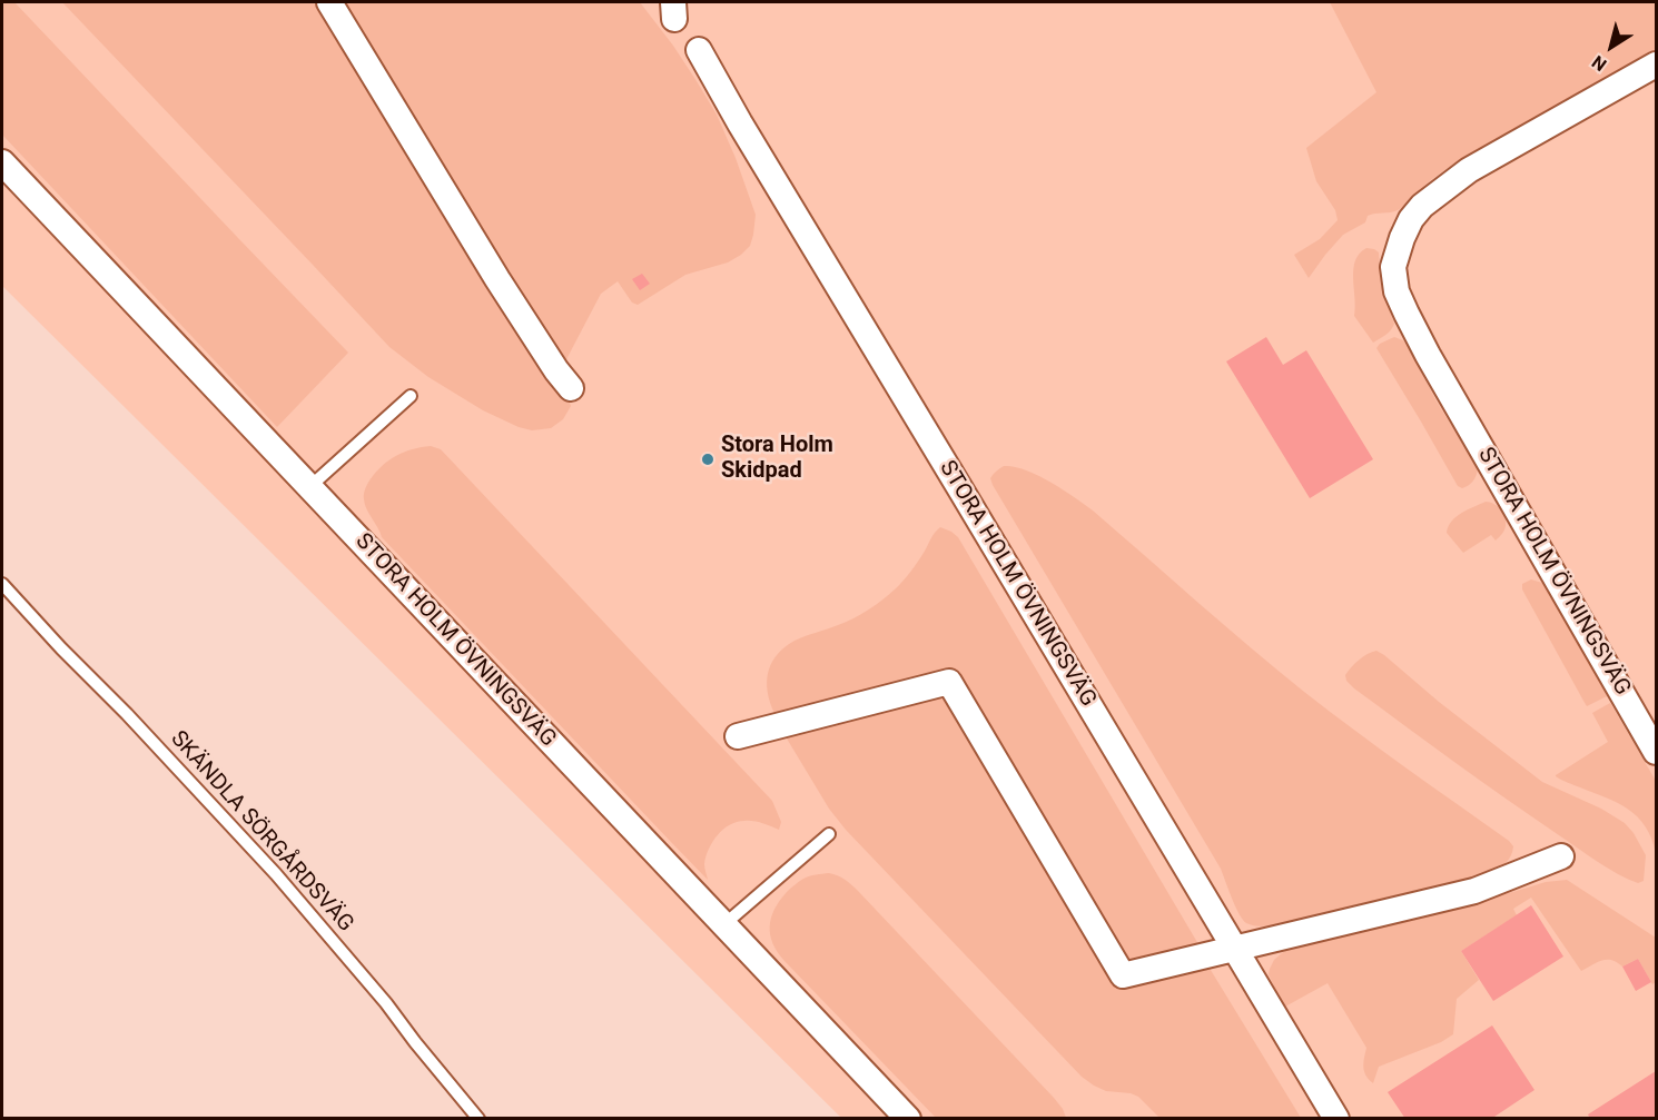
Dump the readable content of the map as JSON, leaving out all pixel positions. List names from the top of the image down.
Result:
{
  "streets": {
    "street": ["STORA HOLM ÖVNINGSVÄG"],
    "lane": ["SKÄNDLA SÖRGÅRDSVÄG"]
  },
  "places": ["Stora Holm Skidpad"],
  "north": "bottom left"
}
